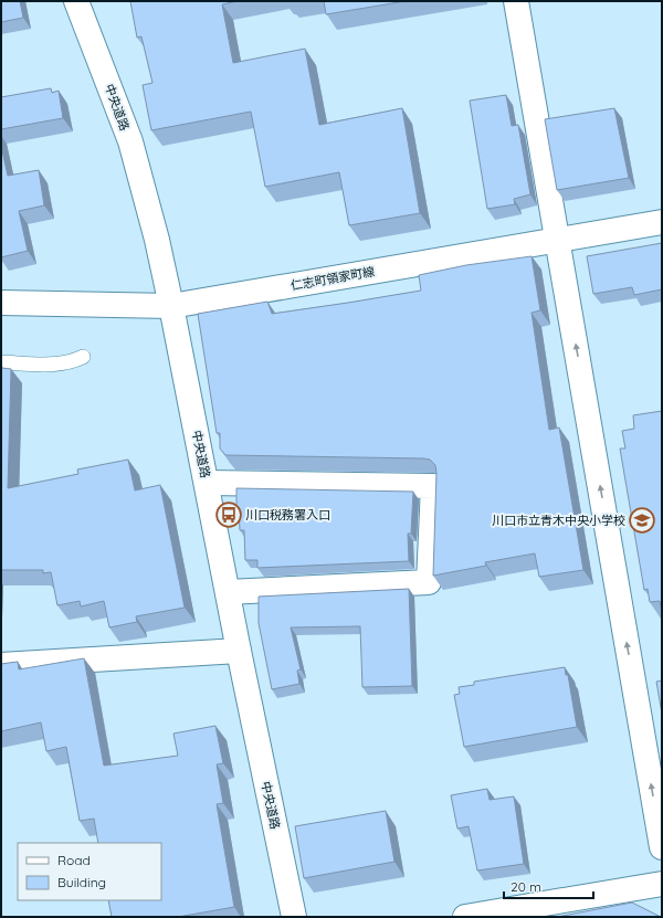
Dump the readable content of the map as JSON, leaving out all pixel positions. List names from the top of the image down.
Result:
{
  "streets": {
    "street": ["中央道路", "仁志町領家町線"]
  },
  "crossings": [
    ["中央道路", "仁志町領家町線"]
  ],
  "places": {
    "bus stop": ["川口税務署入口"],
    "school or university": ["川口市立青木中央小学校"]
  },
  "legend": ["Road", "Building"],
  "scale_bar": "20 m"
}
